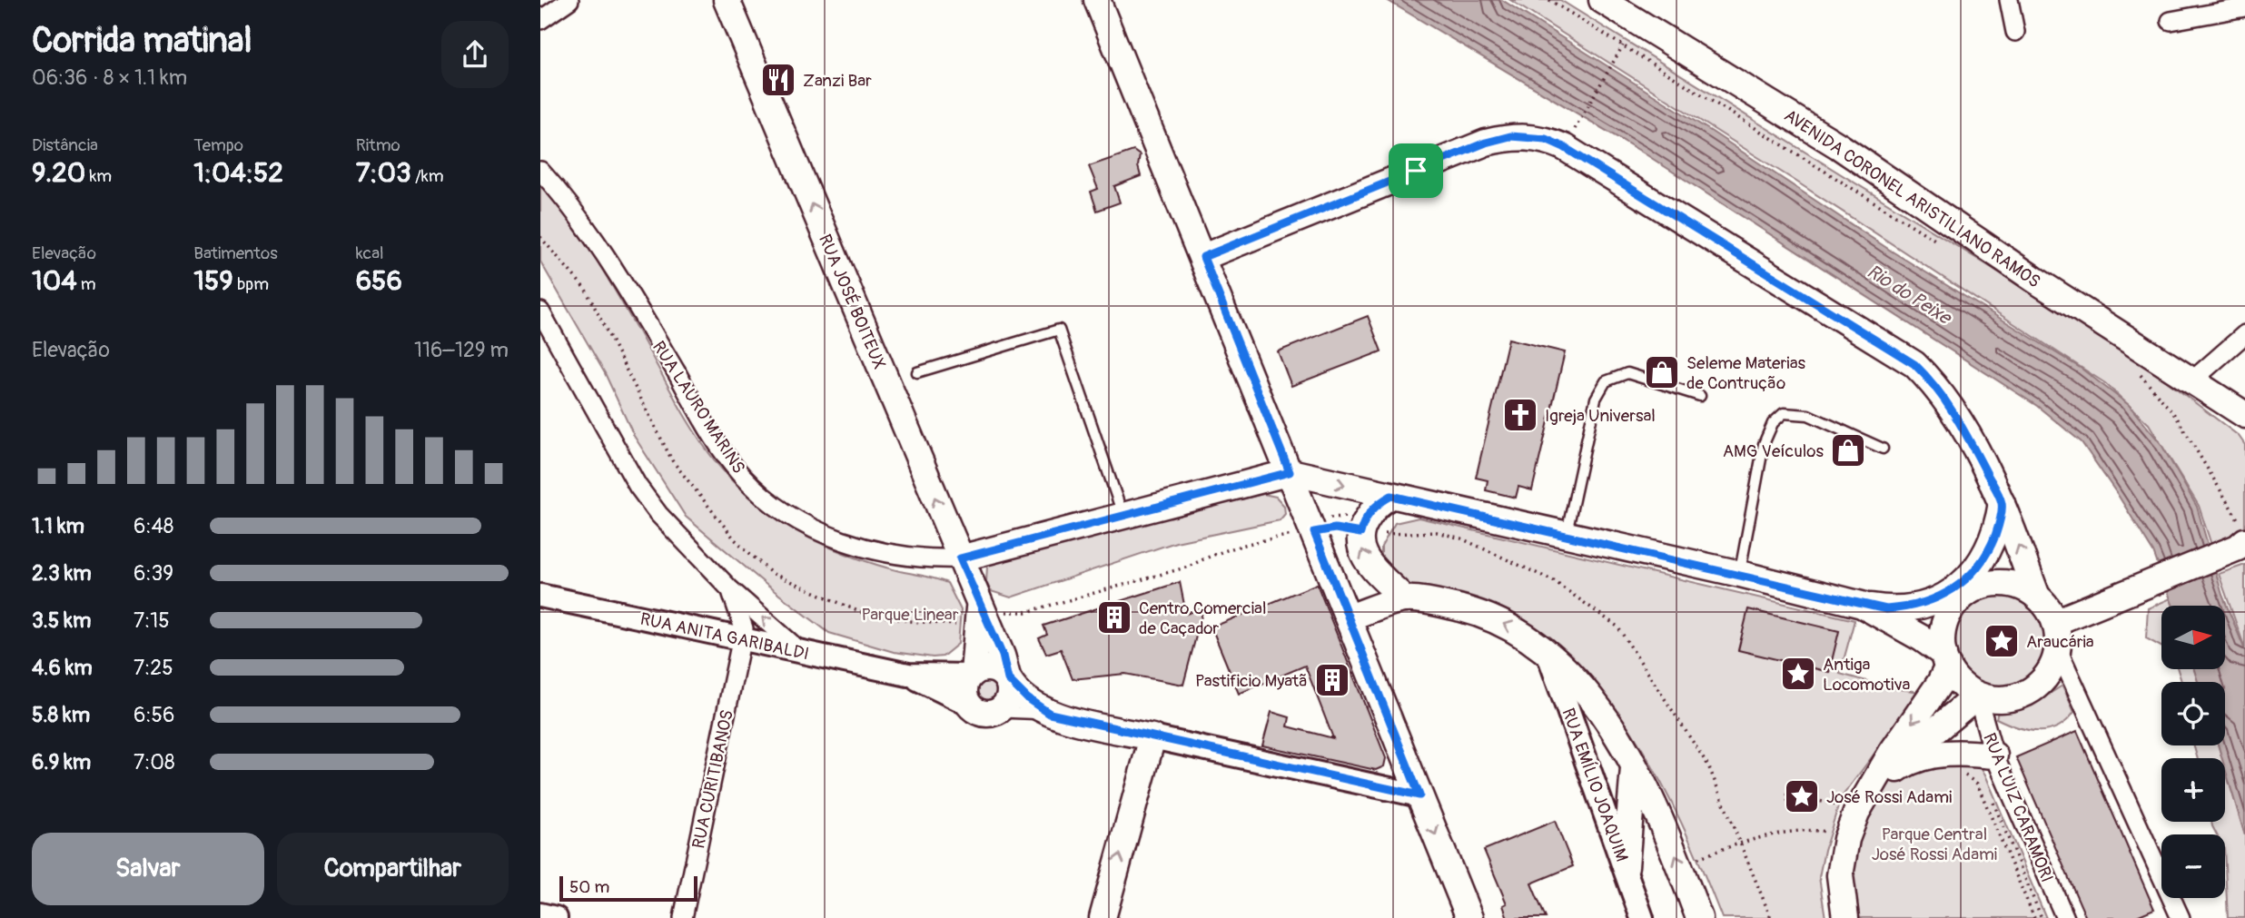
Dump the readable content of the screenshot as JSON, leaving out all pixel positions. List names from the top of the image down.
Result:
{
  "streets": {
    "main road": ["AVENIDA CORONEL ARISTILIANO RAMOS", "RUA JOSÉ BOITEUX"],
    "street": [
      "RUA LAURO MARINS",
      "RUA ANITA GARIBALDI",
      "RUA CURITIBANOS",
      "RUA EMÍLIO JOAQUIM",
      "RUA LUIZ CARAMORI"
    ]
  },
  "crossings": [
    ["RUA JOSÉ BOITEUX", "RUA LAURO MARINS"],
    ["RUA JOSÉ BOITEUX", "RUA ANITA GARIBALDI"],
    ["RUA ANITA GARIBALDI", "RUA CURITIBANOS"]
  ],
  "one_way": ["RUA JOSÉ BOITEUX"],
  "water": ["Rio do Peixe"],
  "parks": ["Parque Linear", "Parque Central José Rossi Adami"],
  "places": {
    "restaurant": ["Zanzi Bar"],
    "shop": ["Seleme Materias de Contrução", "AMG Veículos"],
    "church": ["Igreja Universal"],
    "building": ["Centro Comercial de Caçador", "Pastificio Myatã"],
    "place": ["Araucária", "Antiga Locomotiva", "José Rossi Adami"]
  },
  "scale_bar": "50 m",
  "north": "right",
  "page": {
    "heading": ["Corrida matinal", "06:36 · 8 × 1.1 km"],
    "stats": [
      ["Distância", "9.20 km"],
      ["Tempo", "1:04:52"],
      ["Ritmo", "7:03 /km"],
      ["Elevação", "104 m"],
      ["Batimentos", "159 bpm"],
      ["kcal", "656"]
    ],
    "chart": ["Elevação", "116–129 m"],
    "list": [
      {
        "name": "1.1 km",
        "note": "6:48"
      },
      {
        "name": "2.3 km",
        "note": "6:39"
      },
      {
        "name": "3.5 km",
        "note": "7:15"
      },
      {
        "name": "4.6 km",
        "note": "7:25"
      },
      {
        "name": "5.8 km",
        "note": "6:56"
      },
      {
        "name": "6.9 km",
        "note": "7:08"
      }
    ],
    "map_buttons": ["+", "−"],
    "buttons": ["Salvar", "Compartilhar"],
    "scale": "50 m"
  }
}
